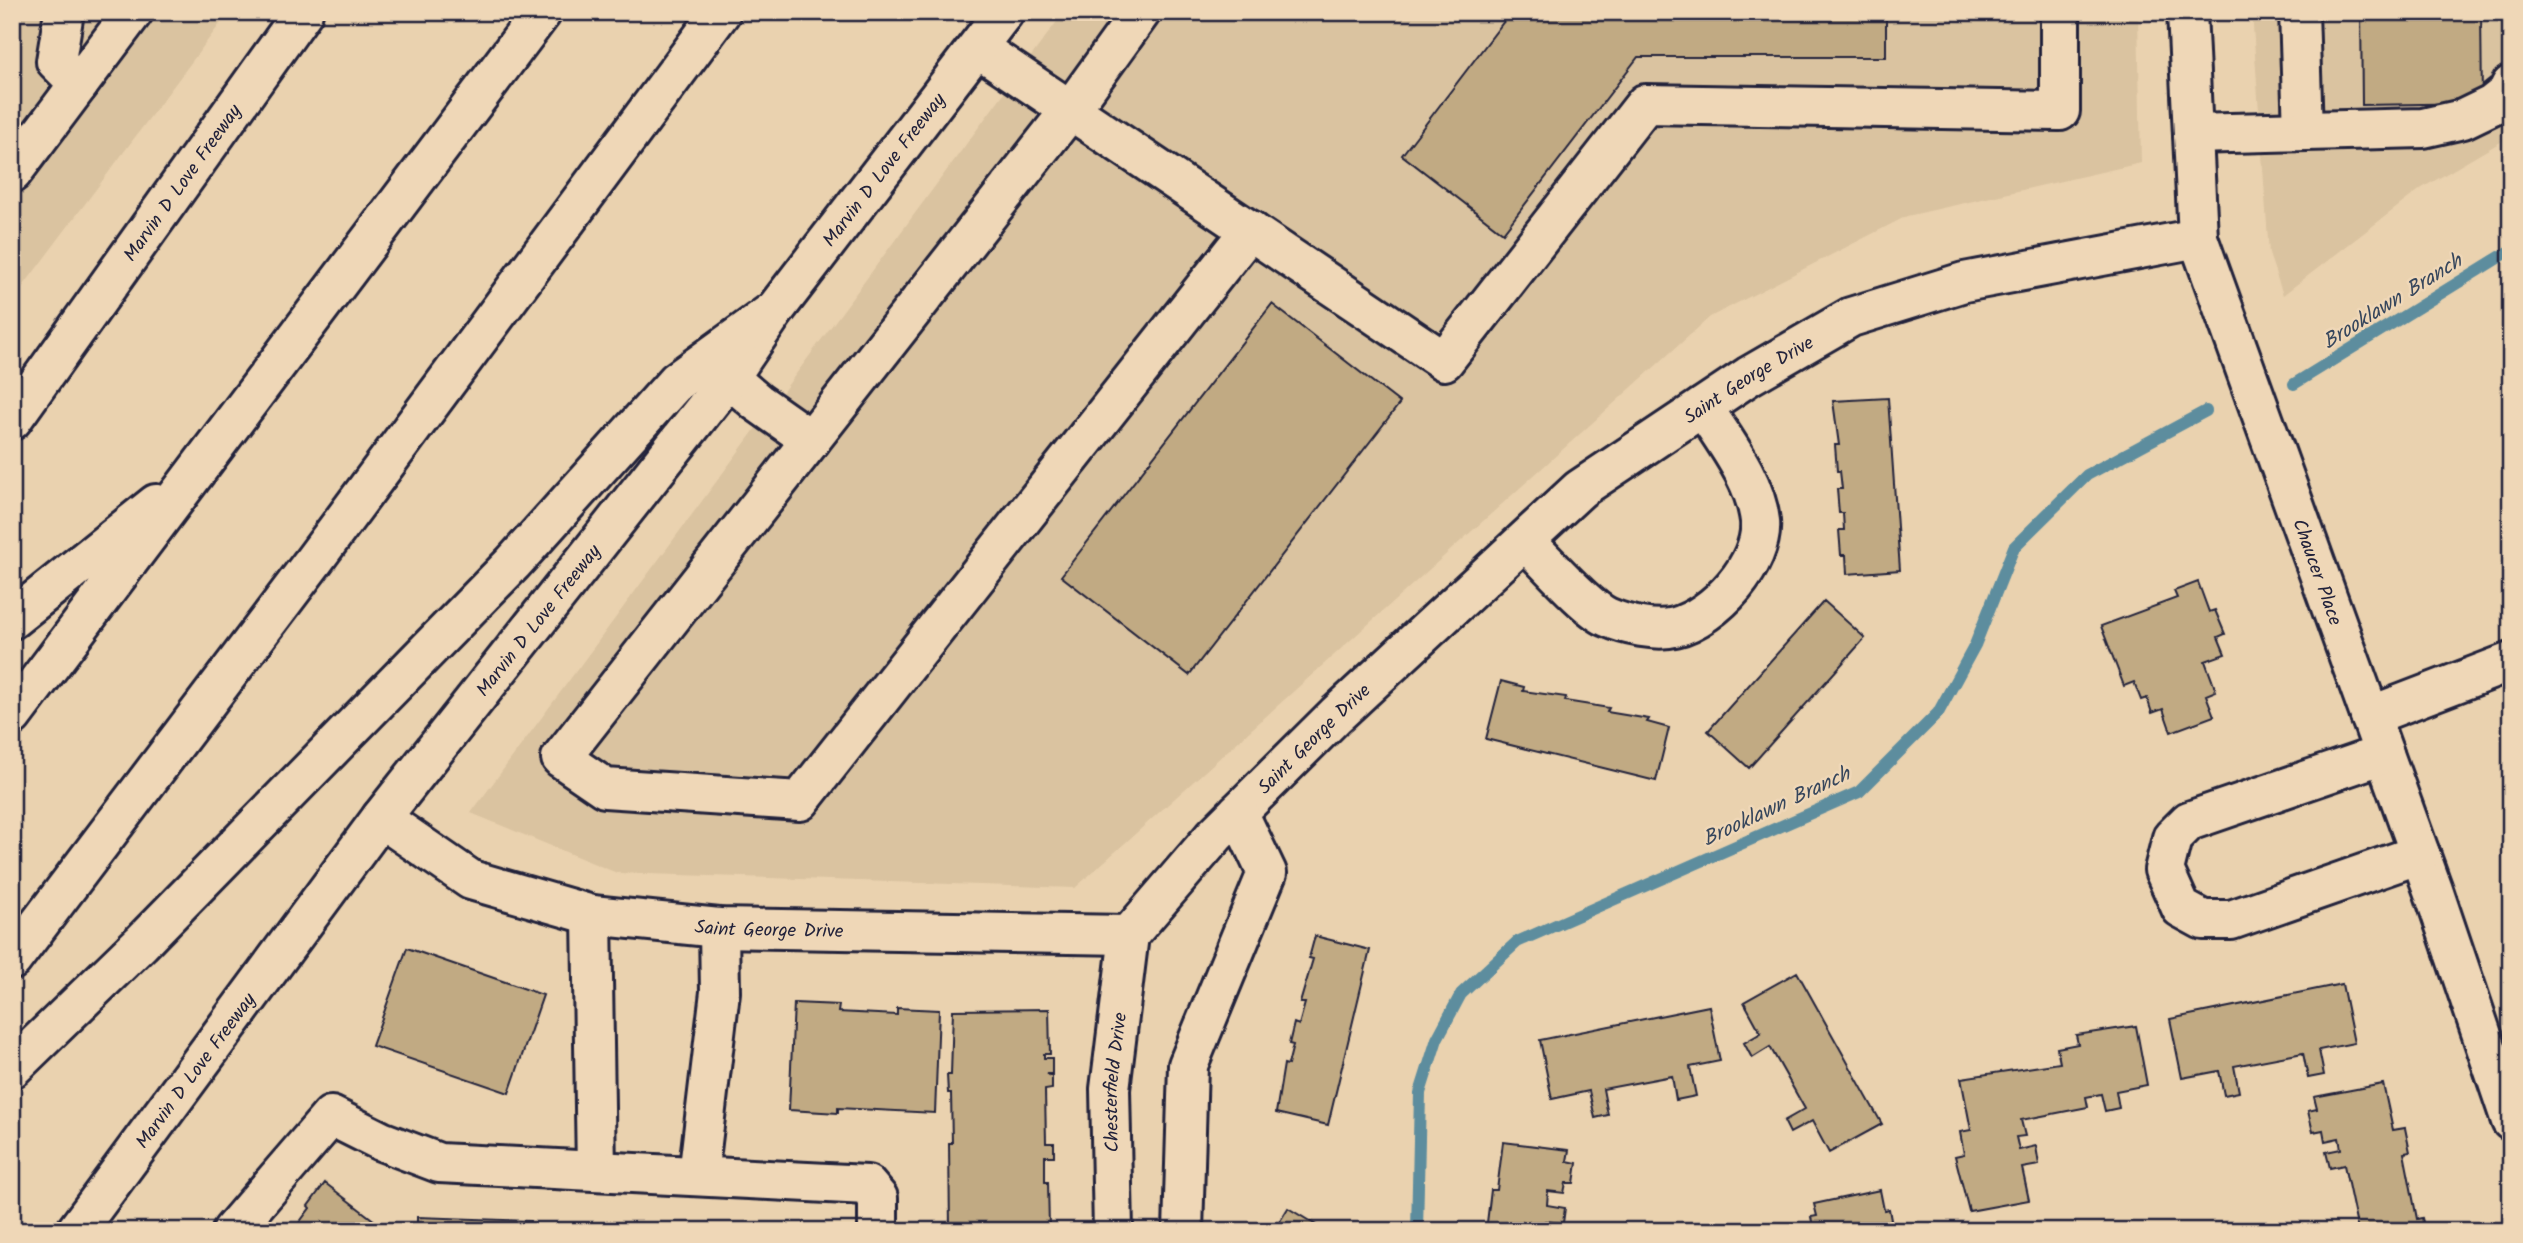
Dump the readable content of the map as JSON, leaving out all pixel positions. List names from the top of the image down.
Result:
{
  "streets": {
    "main road": [
      "Marvin D Love Freeway",
      "Saint George Drive",
      "Chaucer Place",
      "Chesterfield Drive"
    ]
  },
  "crossings": [
    ["Marvin D Love Freeway", "Saint George Drive"],
    ["Saint George Drive", "Chaucer Place"],
    ["Saint George Drive", "Chesterfield Drive"]
  ],
  "water": ["Brooklawn Branch"]
}
